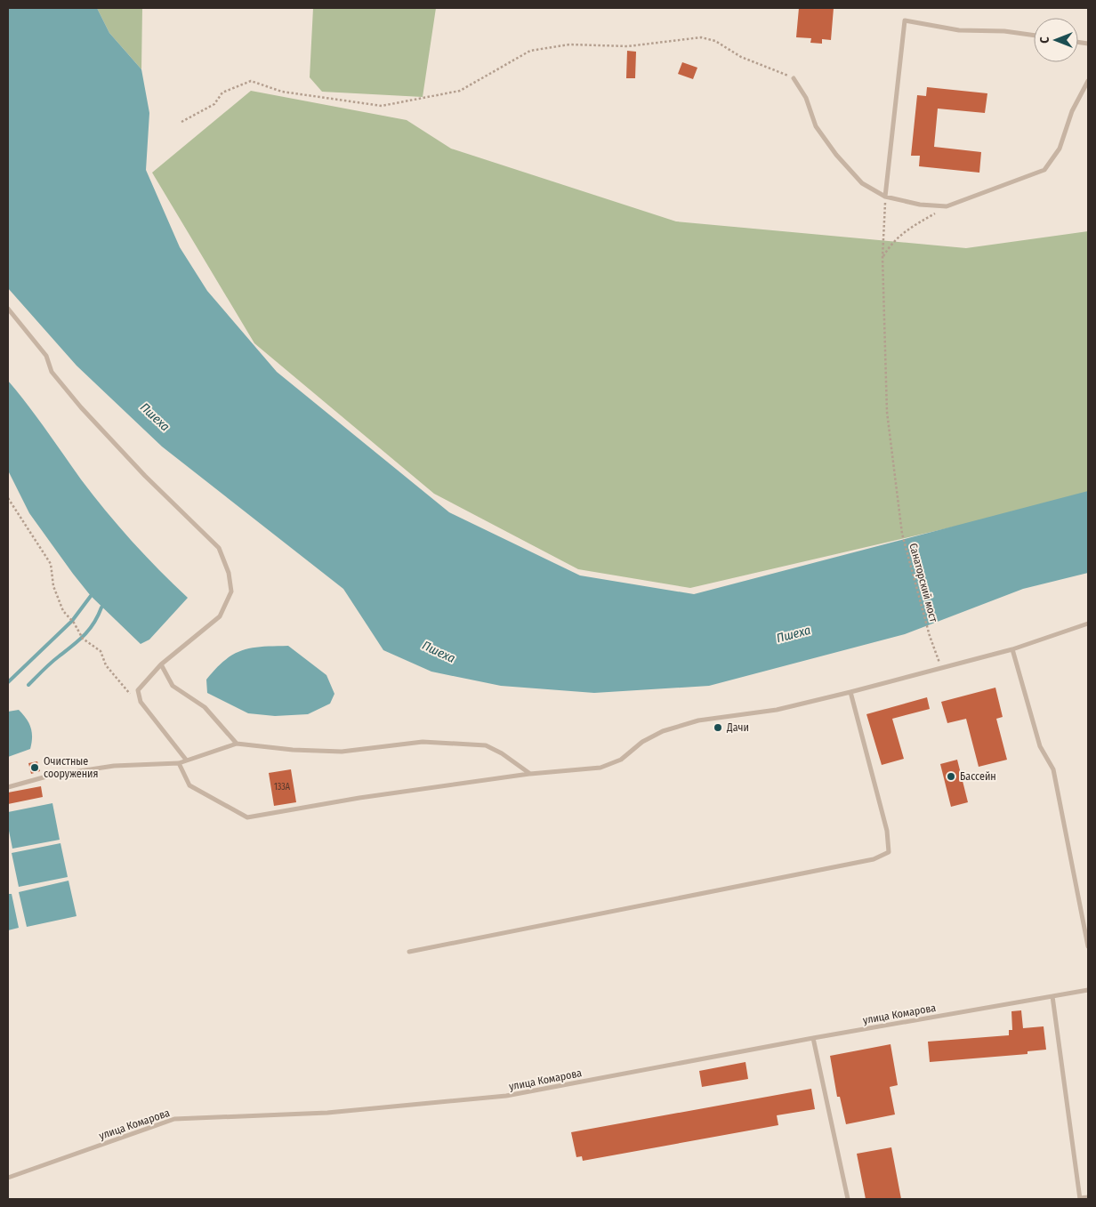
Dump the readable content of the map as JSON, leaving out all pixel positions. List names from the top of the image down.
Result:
{
  "streets": {
    "lane": ["улица Комарова"],
    "path": ["Санаторский мост"]
  },
  "water": ["Пшеха"],
  "places": ["Дачи", "Очистные сооружения", "Бассейн"],
  "house_numbers": ["133А"],
  "north": "left"
}
